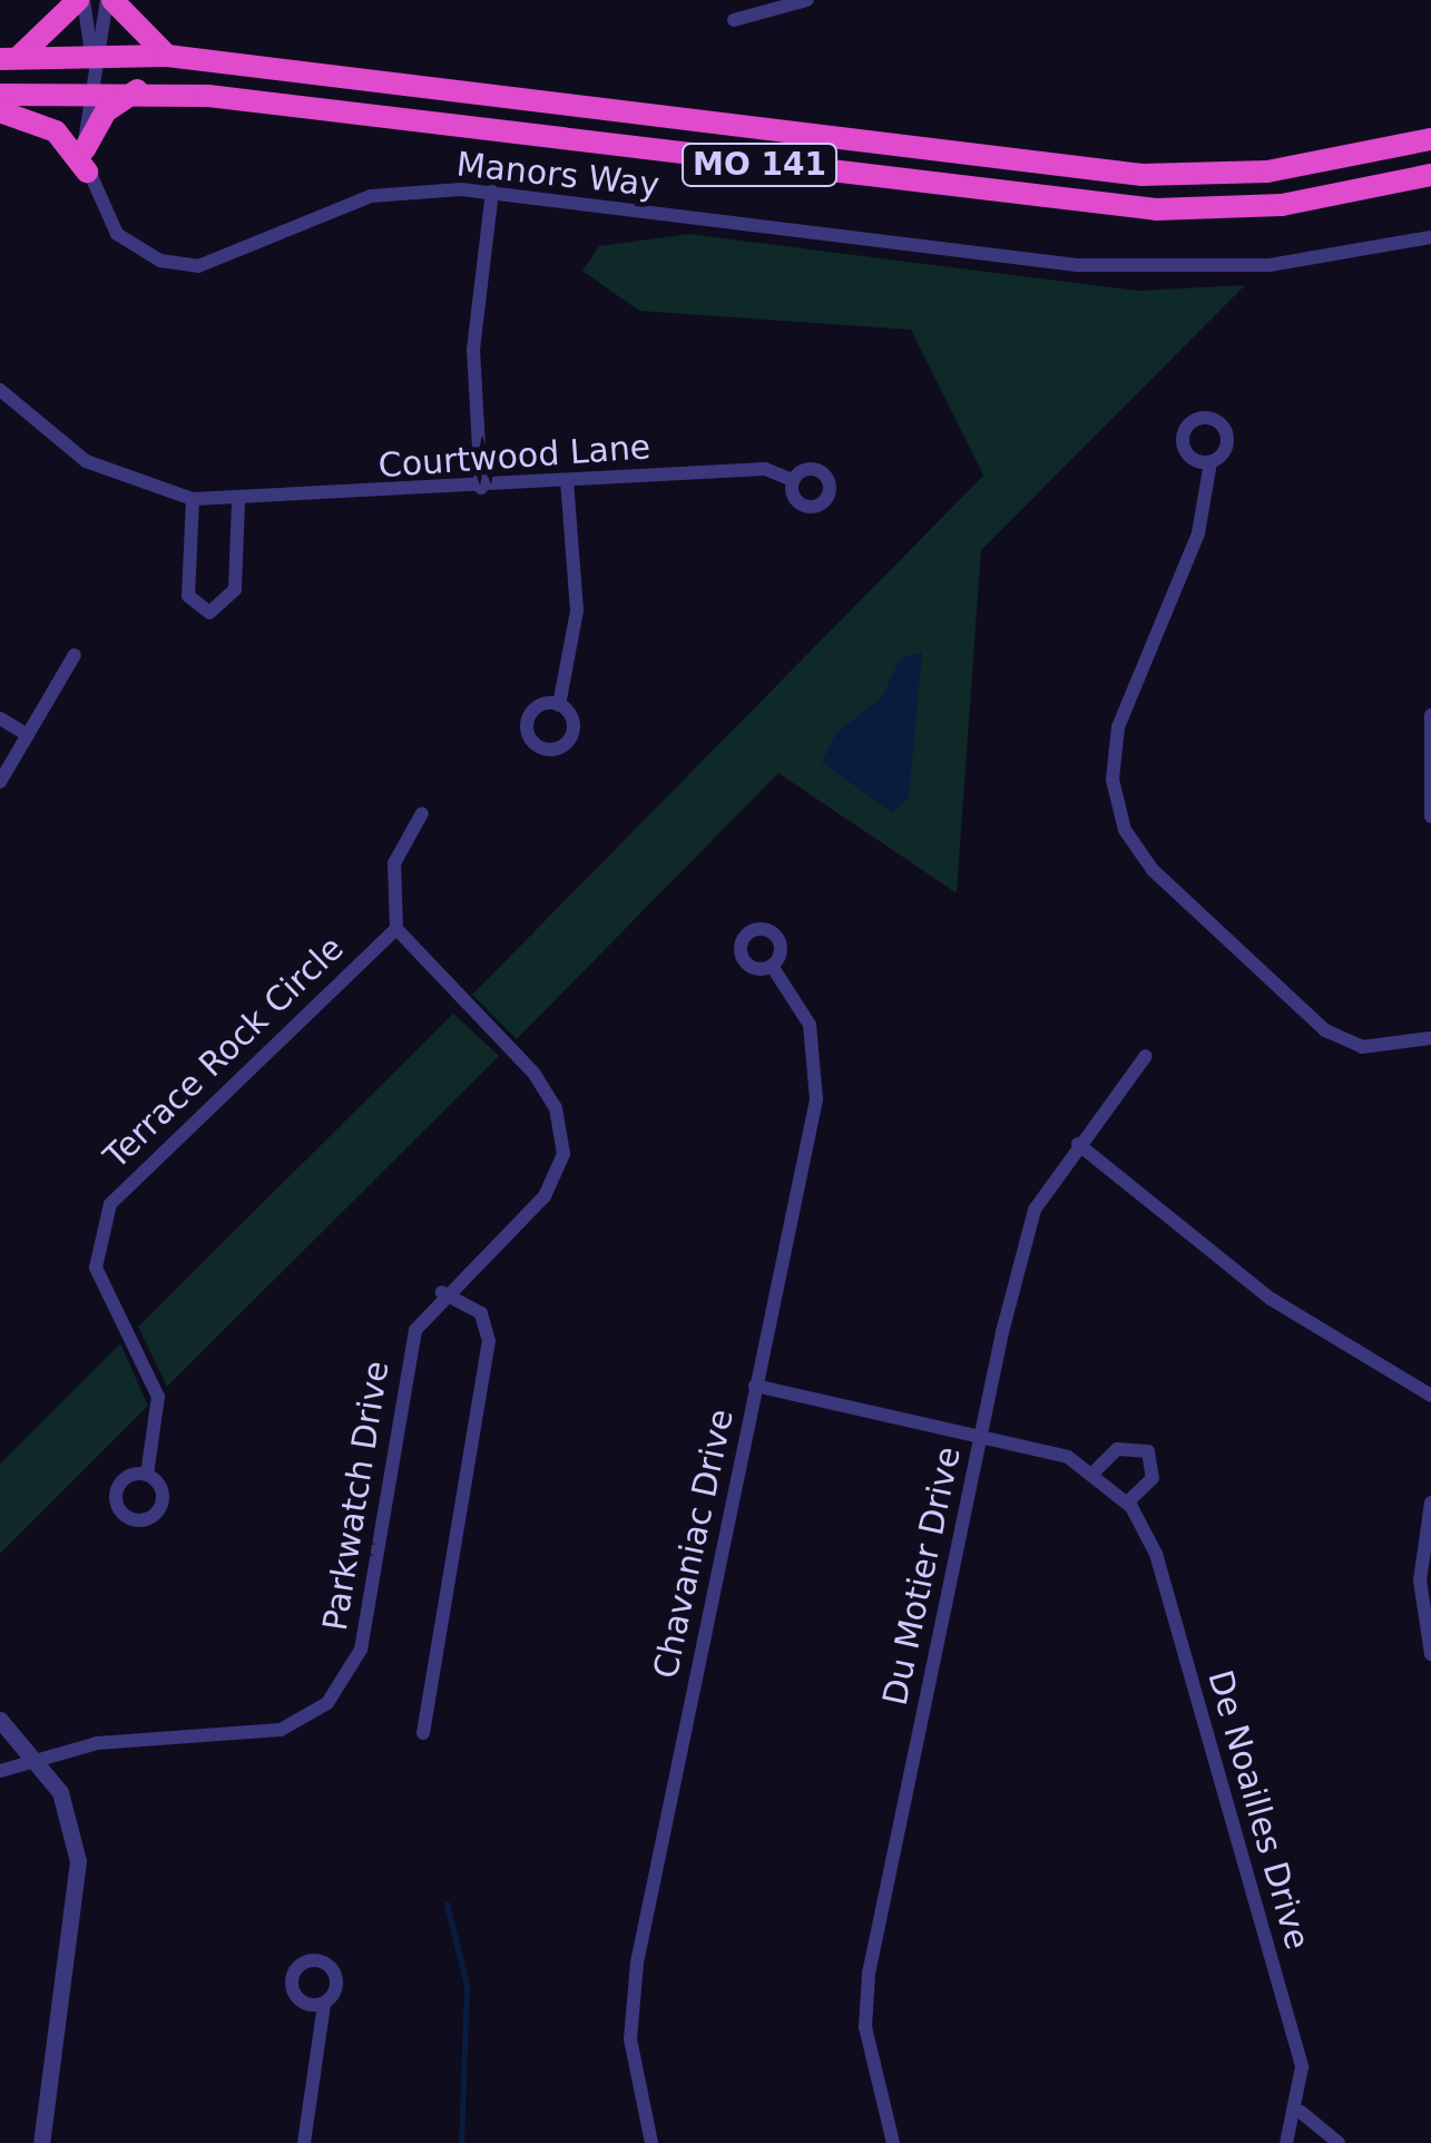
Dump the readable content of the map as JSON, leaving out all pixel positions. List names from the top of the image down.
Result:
{
  "streets": {
    "highway": ["MO 141"],
    "street": [
      "Manors Way",
      "Courtwood Lane",
      "Terrace Rock Circle",
      "Parkwatch Drive",
      "Chavaniac Drive",
      "Du Motier Drive",
      "De Noailles Drive"
    ]
  },
  "crossings": [
    ["MO 141", "Manors Way"],
    ["Terrace Rock Circle", "Parkwatch Drive"],
    ["Chavaniac Drive", "De Noailles Drive"],
    ["Du Motier Drive", "De Noailles Drive"]
  ]
}
